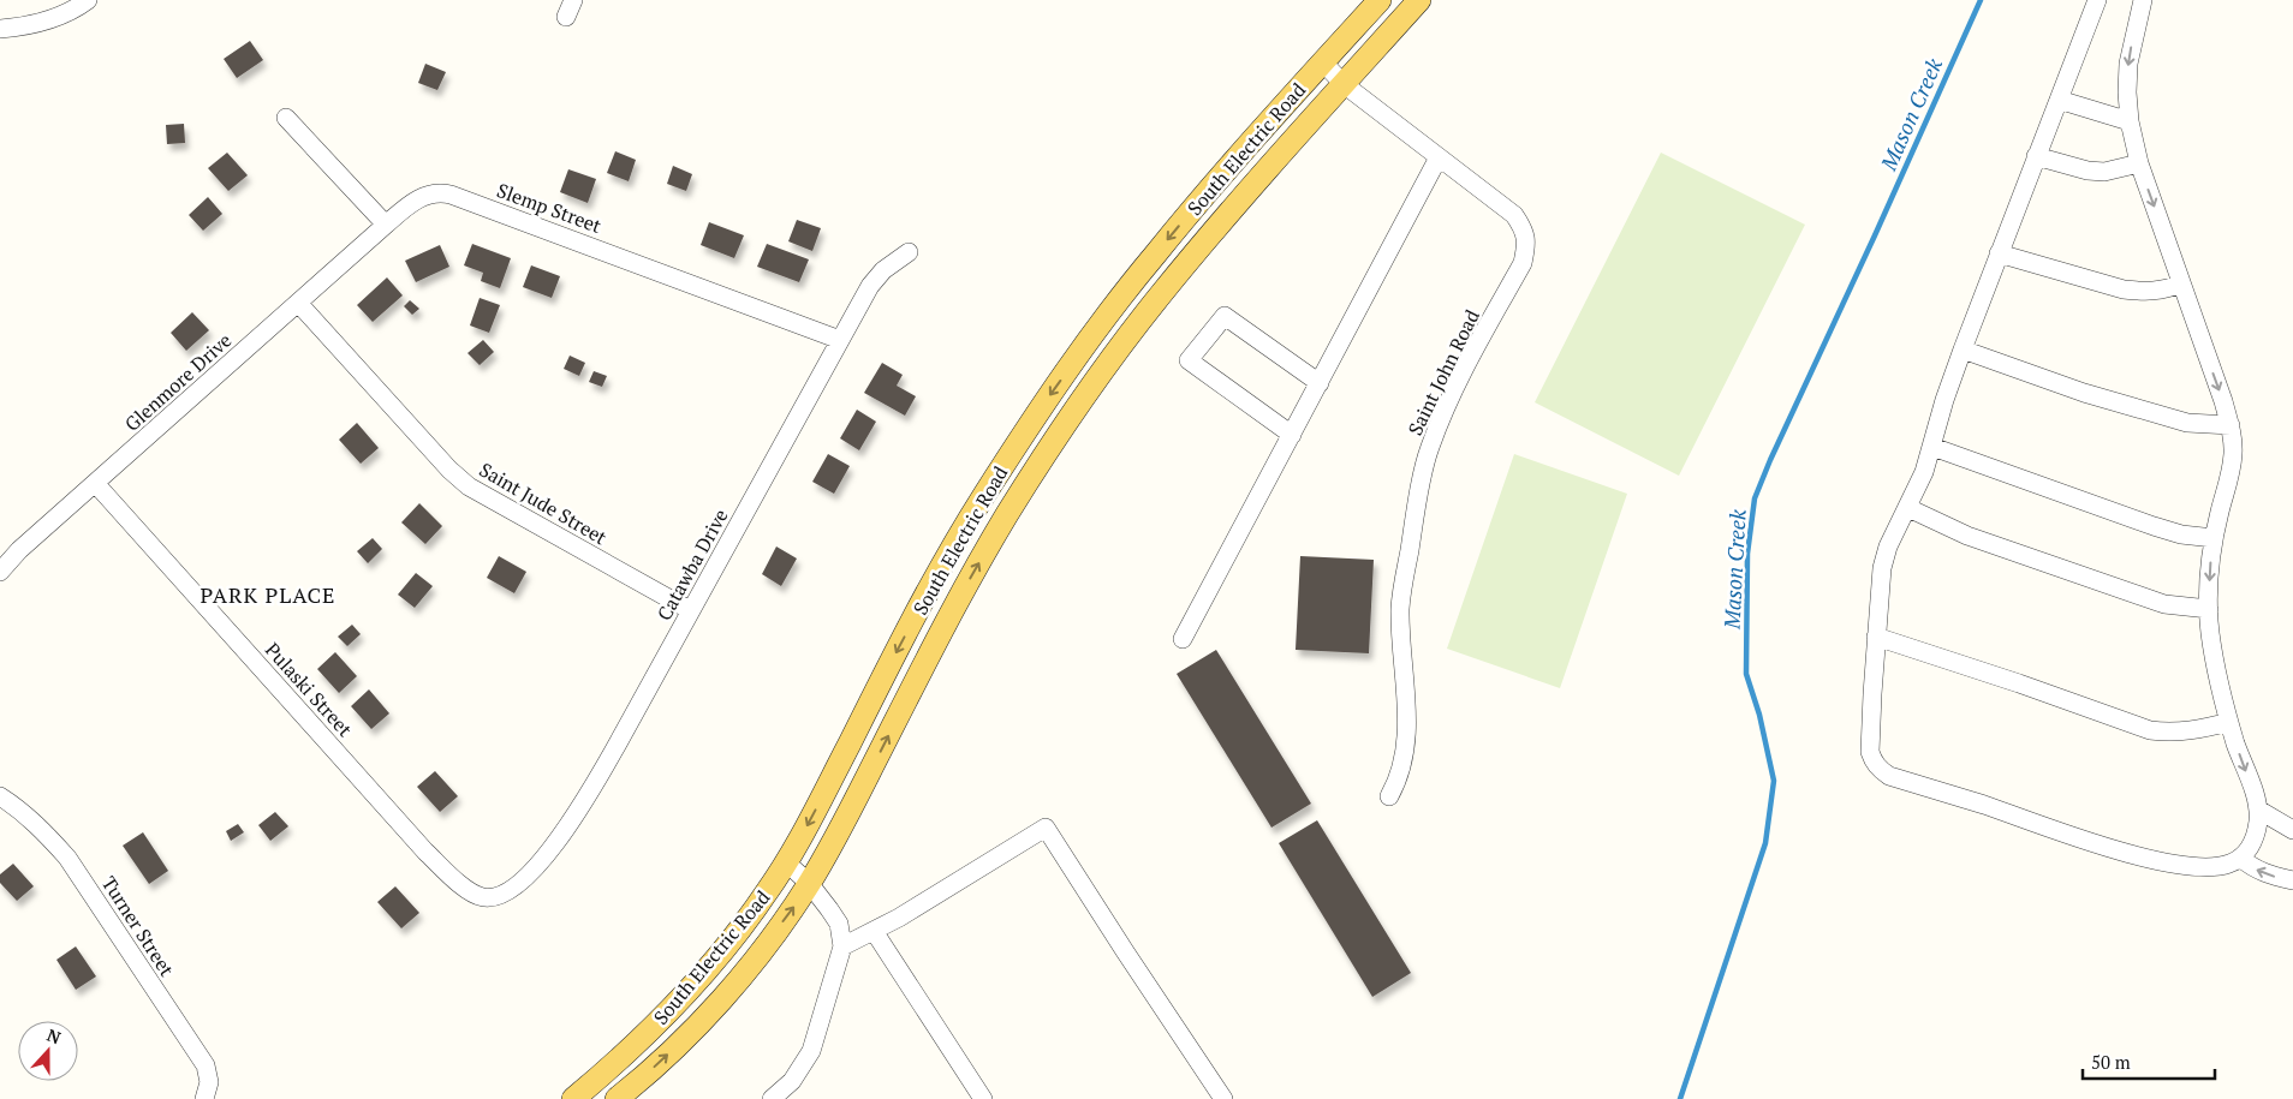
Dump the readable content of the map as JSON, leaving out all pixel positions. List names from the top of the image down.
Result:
{
  "streets": {
    "main road": ["South Electric Road"],
    "street": [
      "Slemp Street",
      "Saint John Road",
      "Glenmore Drive",
      "Saint Jude Street",
      "Catawba Drive",
      "Pulaski Street",
      "Turner Street"
    ]
  },
  "crossings": [
    ["South Electric Road", "Saint John Road"],
    ["Slemp Street", "Glenmore Drive"],
    ["Slemp Street", "Catawba Drive"],
    ["Glenmore Drive", "Saint Jude Street"],
    ["Glenmore Drive", "Pulaski Street"],
    ["Saint Jude Street", "Catawba Drive"],
    ["Catawba Drive", "Pulaski Street"]
  ],
  "districts": ["PARK PLACE"],
  "water": ["Mason Creek"],
  "scale_bar": "50 m",
  "north": "top"
}
